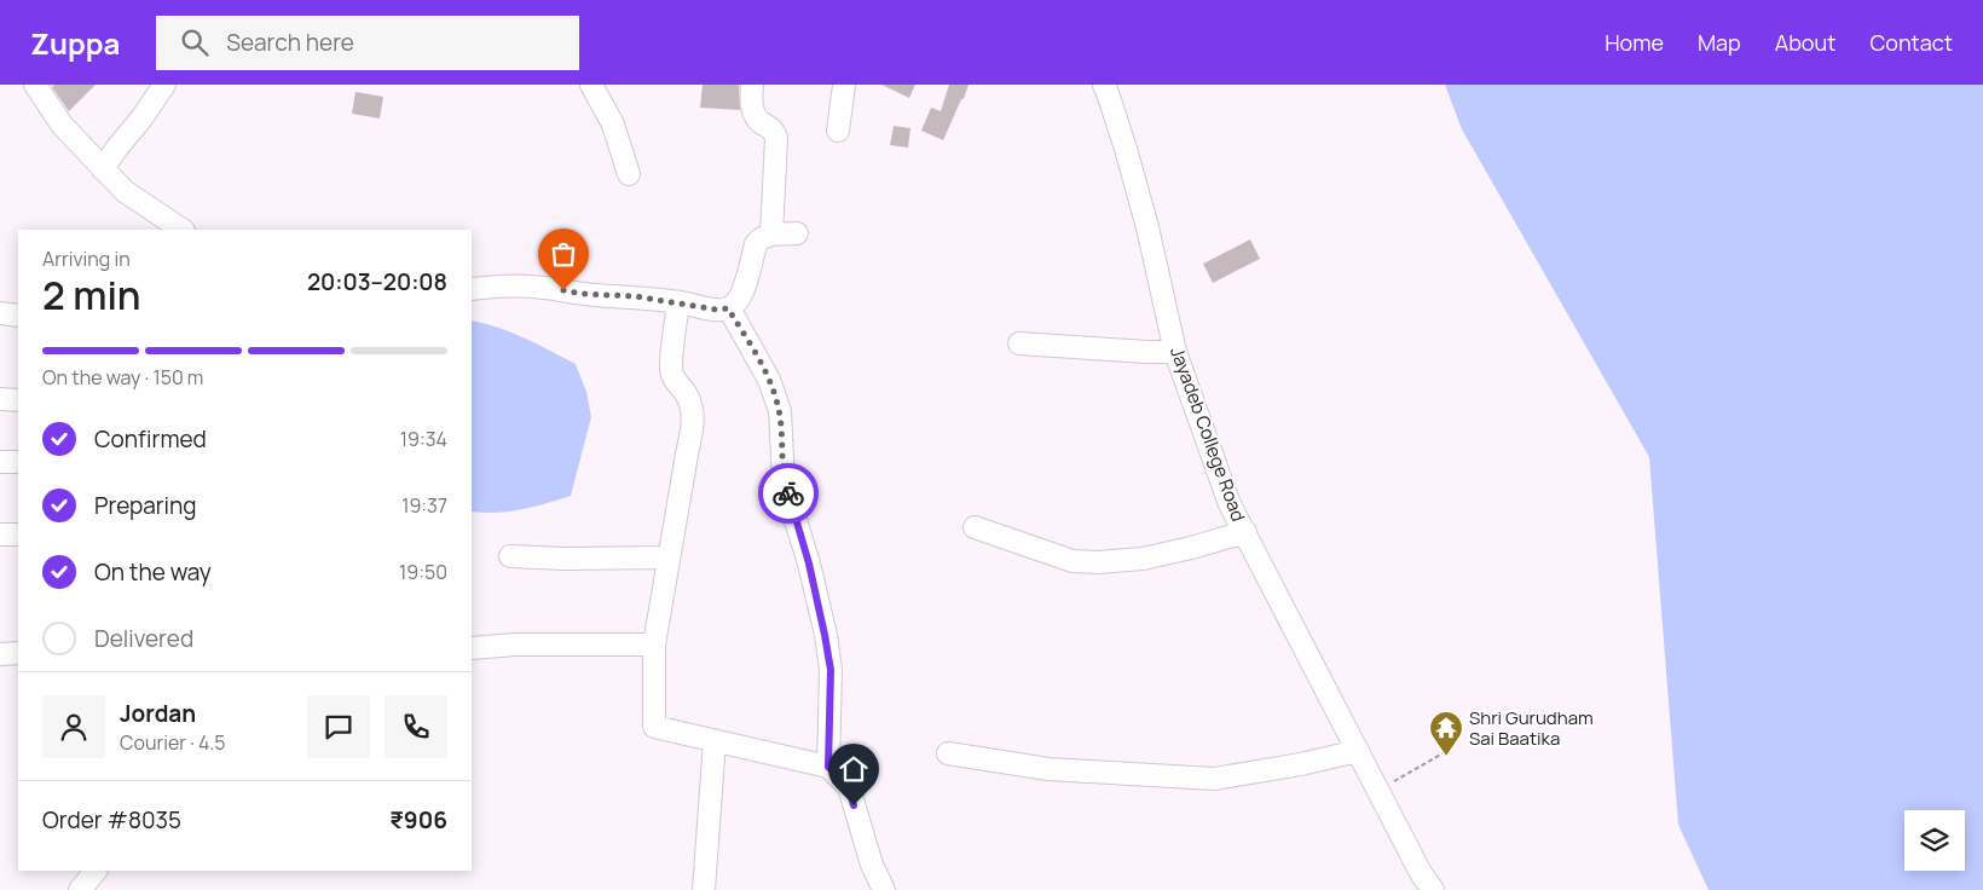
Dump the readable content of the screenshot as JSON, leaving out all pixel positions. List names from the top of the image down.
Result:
{
  "streets": {
    "street": ["Jayadeb College Road"]
  },
  "places": {
    "temple": ["Shri Gurudham Sai Baatika"]
  },
  "page": {
    "header": "Zuppa",
    "search": "Search here",
    "nav": [
      "Home",
      "Map",
      "About",
      "Contact"
    ],
    "heading": ["2 min", "Arriving in", "20:03–20:08"],
    "panel": [
      "Jordan",
      "Courier · 4.5",
      "Order #8035",
      "₹906"
    ],
    "bar": "On the way · 150 m",
    "list": [
      ["Confirmed", "19:34"],
      ["Preparing", "19:37"],
      ["On the way", "19:50"],
      "Delivered"
    ]
  }
}
